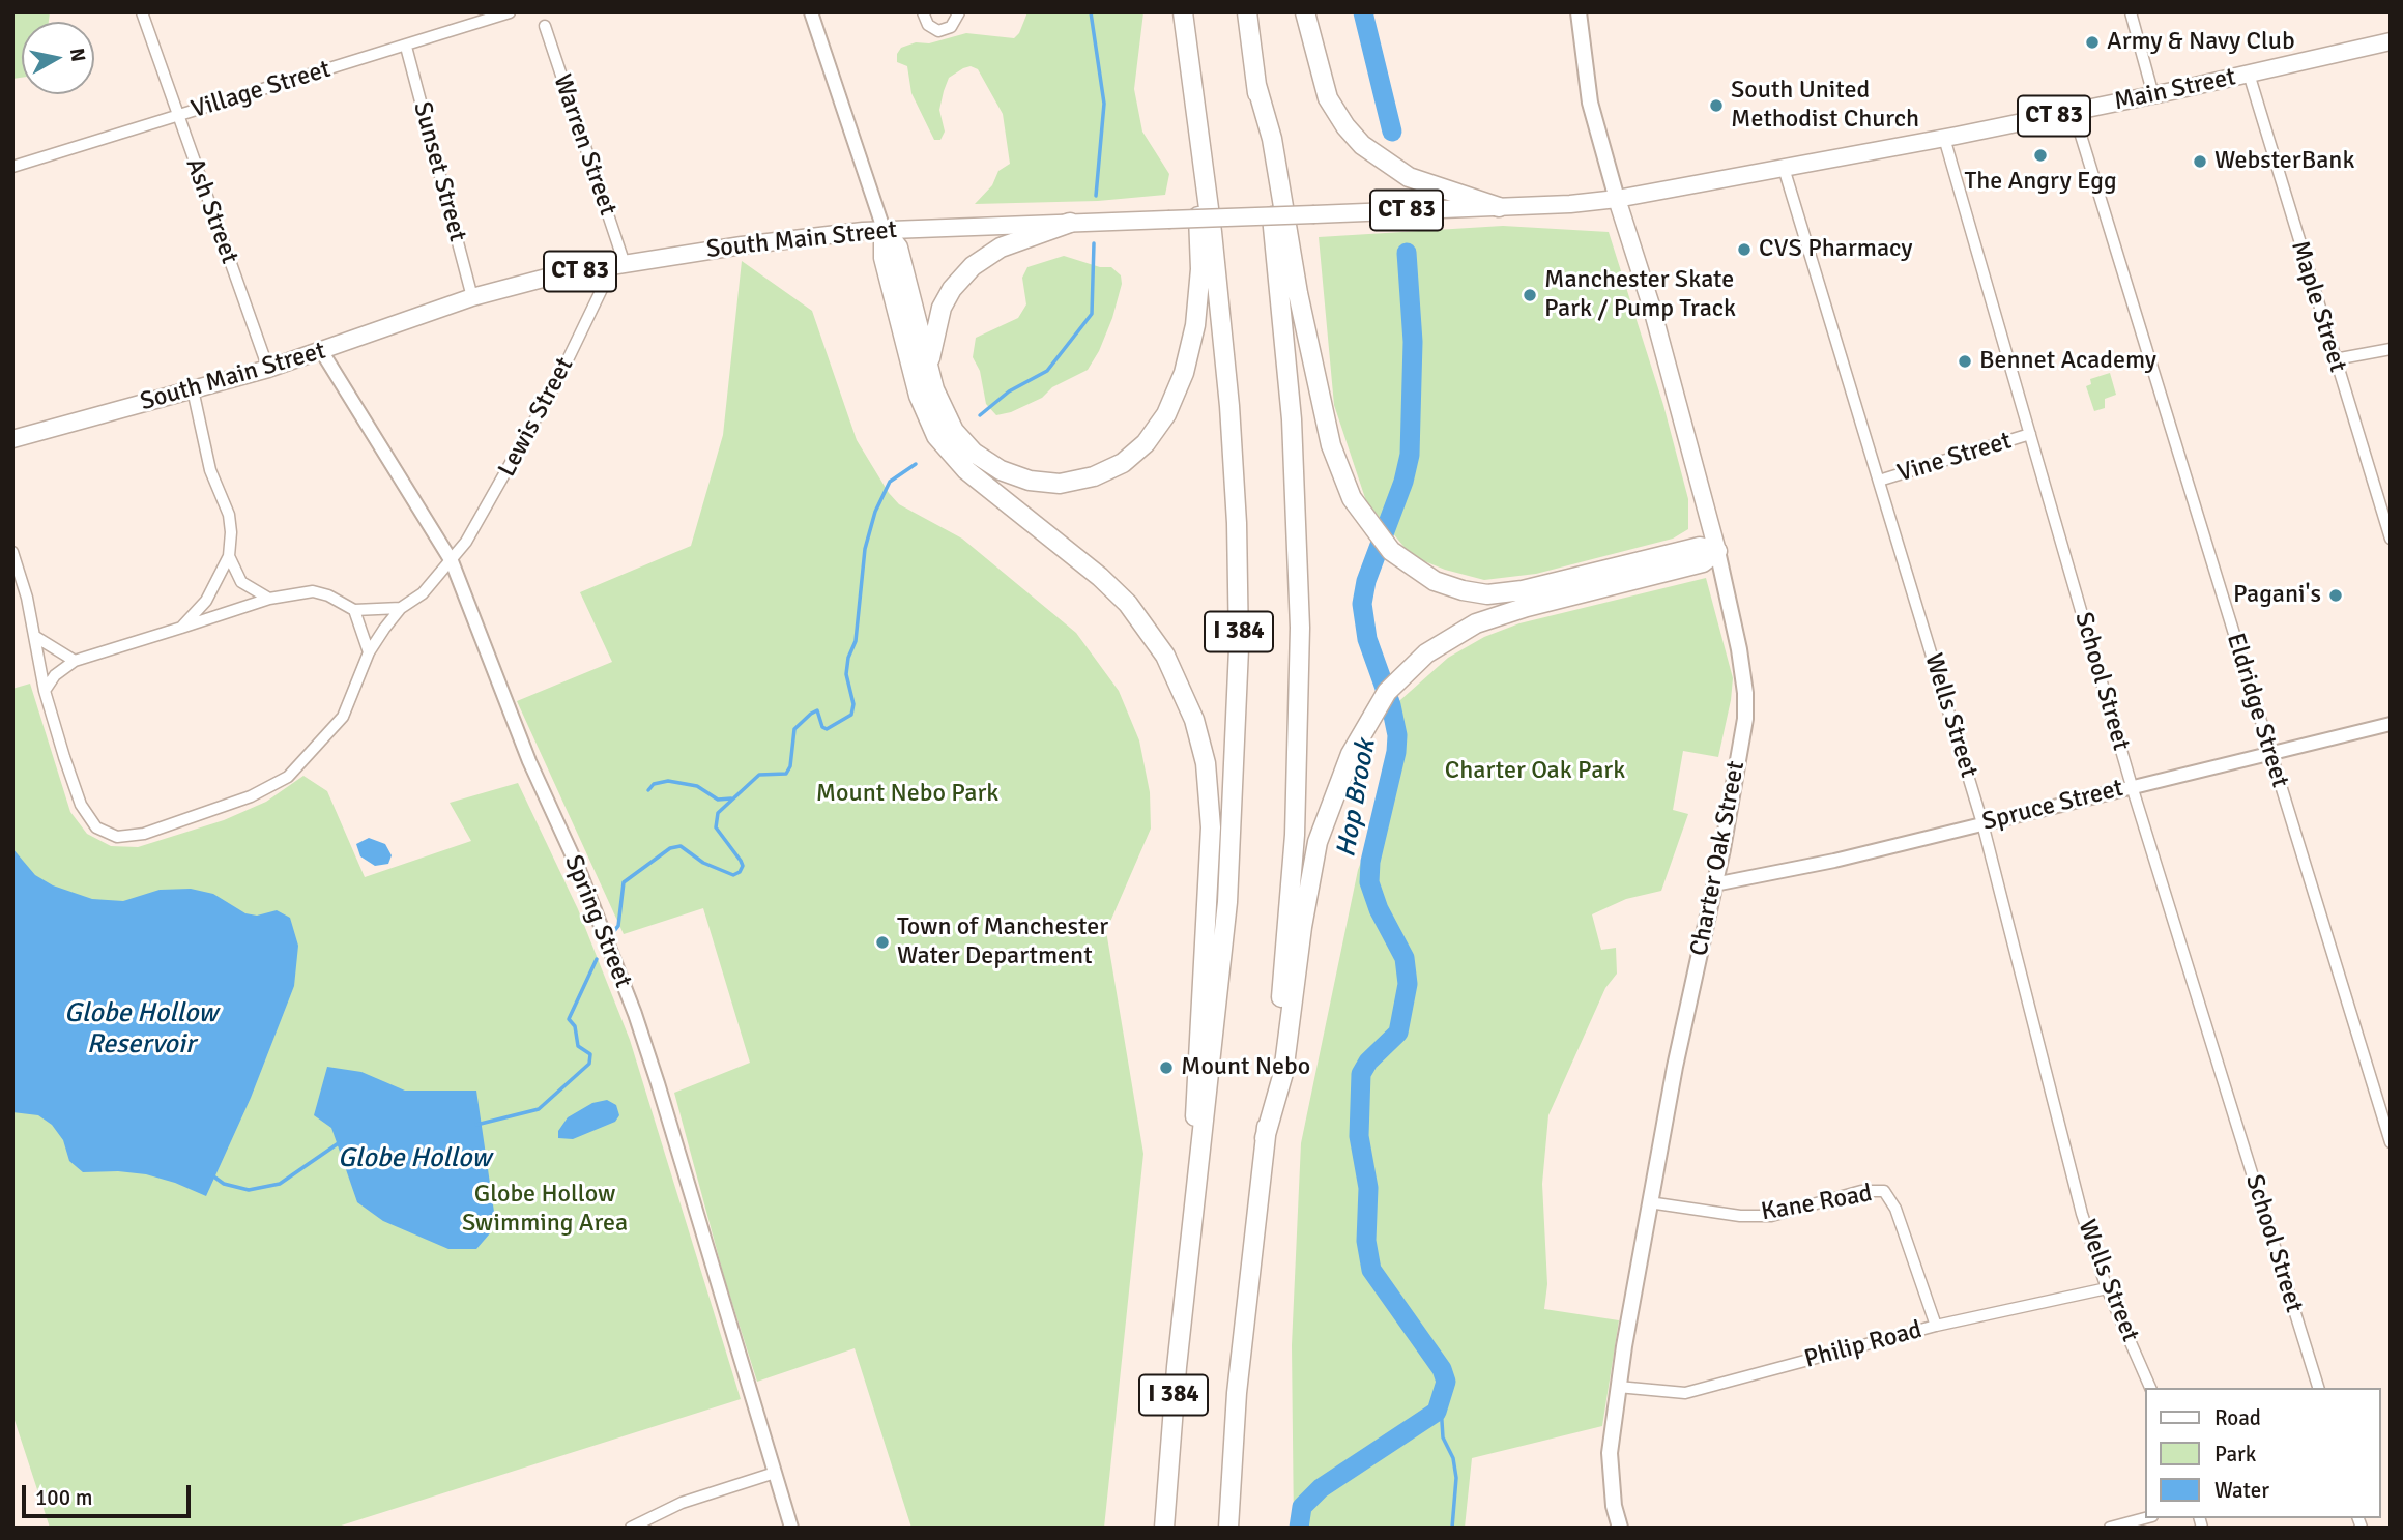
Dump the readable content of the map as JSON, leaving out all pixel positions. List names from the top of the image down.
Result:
{
  "streets": {
    "highway": ["I 384"],
    "main road": [
      "Main Street",
      "CT 83",
      "South Main Street",
      "Charter Oak Street"
    ],
    "street": [
      "Village Street",
      "Warren Street",
      "Sunset Street",
      "Ash Street",
      "Maple Street",
      "Lewis Street",
      "Vine Street",
      "School Street",
      "Eldridge Street",
      "Wells Street",
      "Spruce Street",
      "Spring Street",
      "Kane Road",
      "Philip Road"
    ]
  },
  "crossings": [
    ["Village Street", "Sunset Street"],
    ["Village Street", "Ash Street"],
    ["Main Street", "South Main Street"],
    ["Main Street", "Maple Street"],
    ["Main Street", "School Street"],
    ["Main Street", "Eldridge Street"],
    ["Main Street", "Wells Street"],
    ["Main Street", "Charter Oak Street"],
    ["Warren Street", "South Main Street"],
    ["Sunset Street", "South Main Street"],
    ["Ash Street", "South Main Street"],
    ["South Main Street", "Lewis Street"],
    ["South Main Street", "Charter Oak Street"],
    ["South Main Street", "Spring Street"],
    ["Lewis Street", "Spring Street"],
    ["Vine Street", "School Street"],
    ["Vine Street", "Wells Street"],
    ["School Street", "Spruce Street"],
    ["Eldridge Street", "Spruce Street"],
    ["Wells Street", "Spruce Street"],
    ["Wells Street", "Philip Road"],
    ["Spruce Street", "Charter Oak Street"],
    ["Charter Oak Street", "Kane Road"],
    ["Charter Oak Street", "Philip Road"],
    ["Kane Road", "Philip Road"]
  ],
  "water": ["Hop Brook", "Globe Hollow Reservoir", "Globe Hollow"],
  "parks": ["Charter Oak Park", "Mount Nebo Park", "Globe Hollow Swimming Area"],
  "places": [
    "Army & Navy Club",
    "South United Methodist Church",
    "The Angry Egg",
    "WebsterBank",
    "CVS Pharmacy",
    "Manchester Skate Park / Pump Track",
    "Bennet Academy",
    "Pagani's",
    "Town of Manchester Water Department",
    "Mount Nebo"
  ],
  "legend": ["Road", "Park", "Water"],
  "scale_bar": "100 m",
  "north": "right"
}
